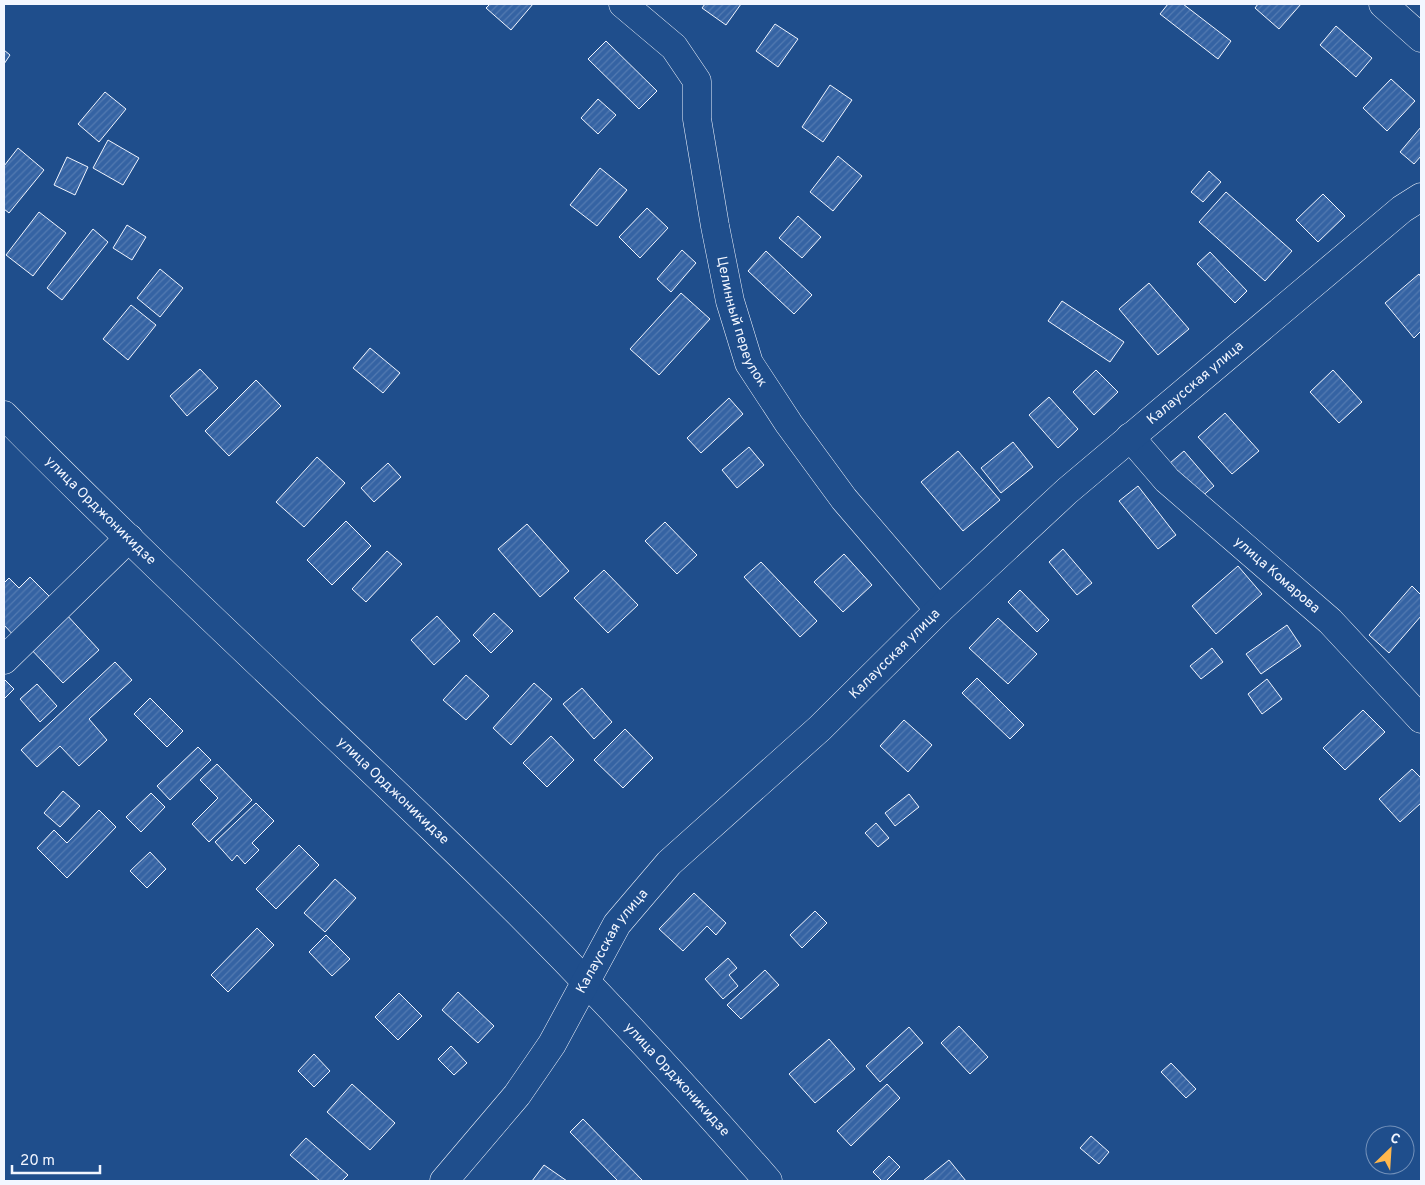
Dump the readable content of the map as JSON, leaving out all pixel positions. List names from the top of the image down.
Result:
{
  "streets": {
    "street": [
      "Целинный переулок",
      "Калаусская улица",
      "улица Орджоникидзе",
      "улица Комарова"
    ]
  },
  "crossings": [
    ["Целинный переулок", "Калаусская улица"],
    ["Калаусская улица", "улица Орджоникидзе"],
    ["Калаусская улица", "улица Комарова"]
  ],
  "scale_bar": "20 m",
  "north": "top right"
}
